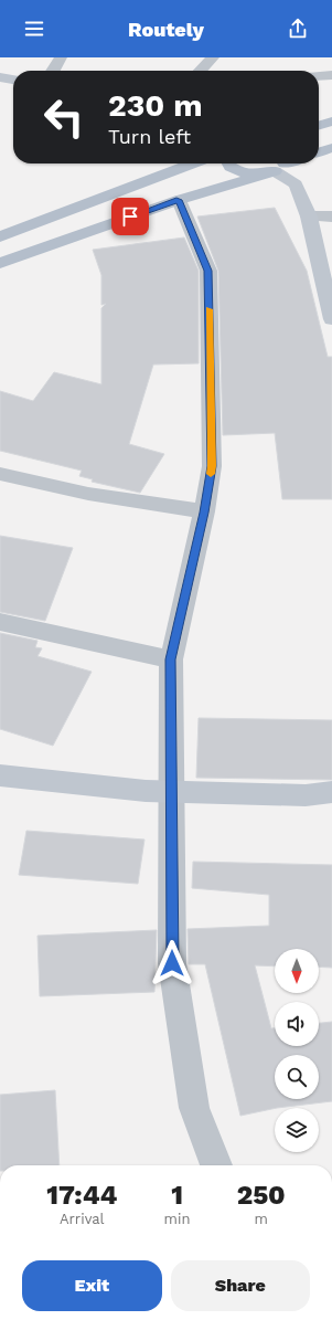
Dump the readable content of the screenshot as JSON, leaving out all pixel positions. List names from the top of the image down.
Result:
{
  "north": "bottom",
  "page": {
    "header": "Routely",
    "turn": ["230 m", "Turn left"],
    "eta": [
      "17:44",
      "Arrival",
      "1",
      "min",
      "250",
      "m"
    ],
    "buttons": ["Exit", "Share"]
  }
}
